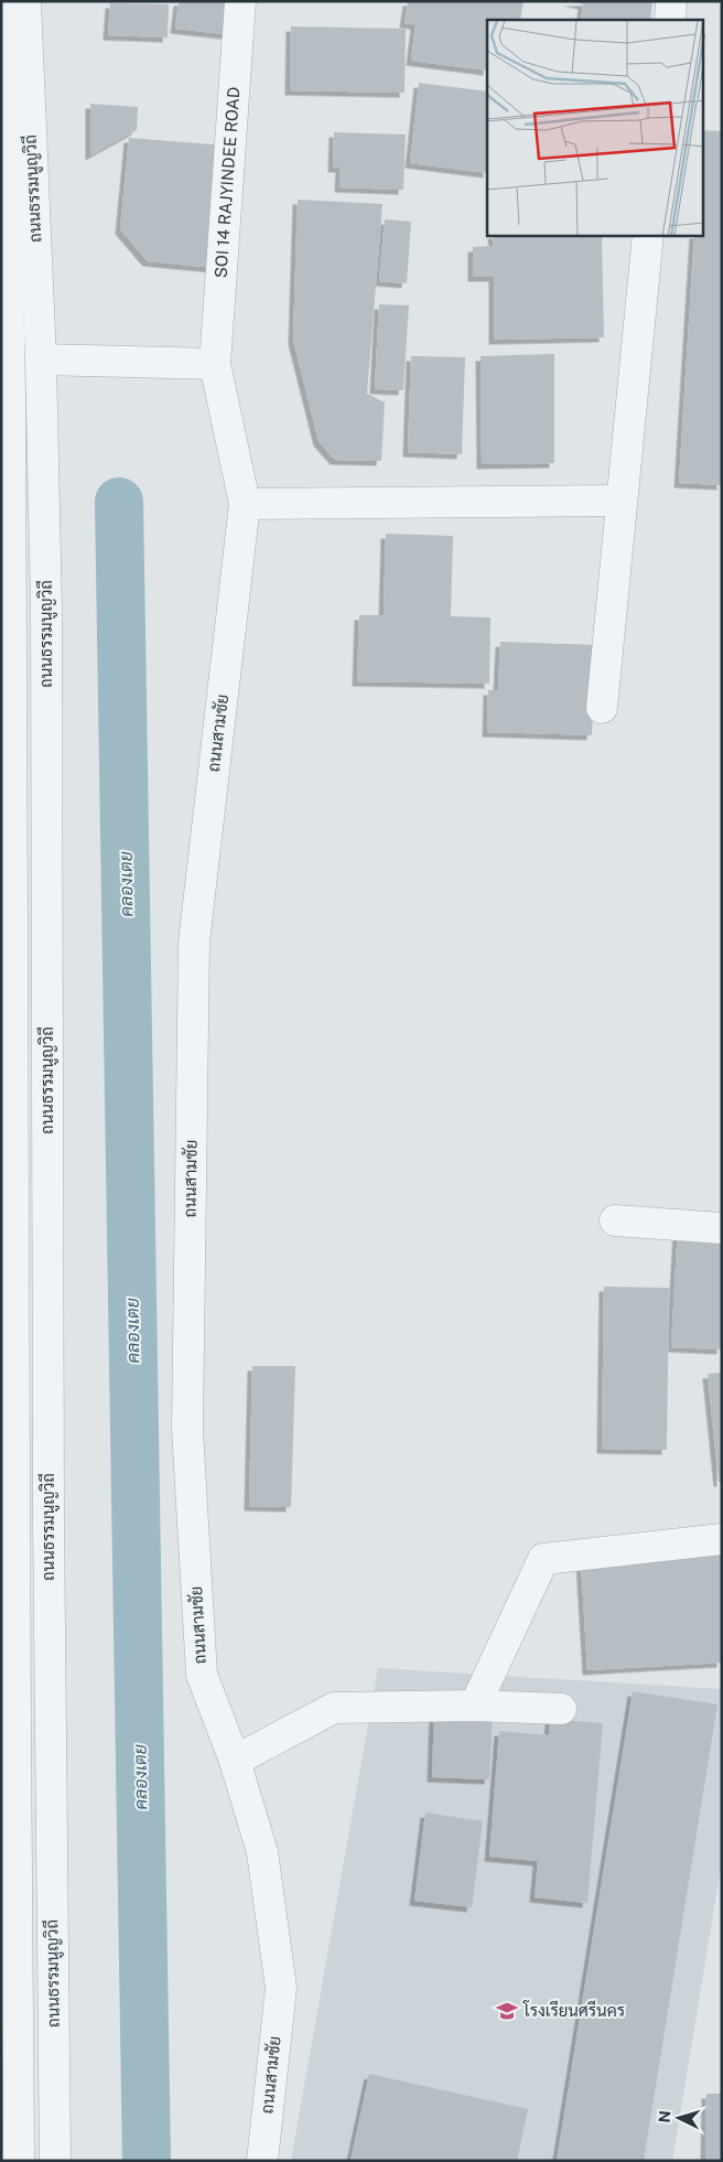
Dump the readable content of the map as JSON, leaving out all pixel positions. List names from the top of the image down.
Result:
{
  "streets": {
    "street": ["SOI 14 RAJYINDEE ROAD", "ถนนธรรมนูญวิถี", "ถนนสามชัย"]
  },
  "crossings": [
    ["SOI 14 RAJYINDEE ROAD", "ถนนสามชัย"]
  ],
  "water": ["คลองเตย"],
  "places": {
    "school or university": ["โรงเรียนศรีนคร"]
  },
  "north": "left"
}
